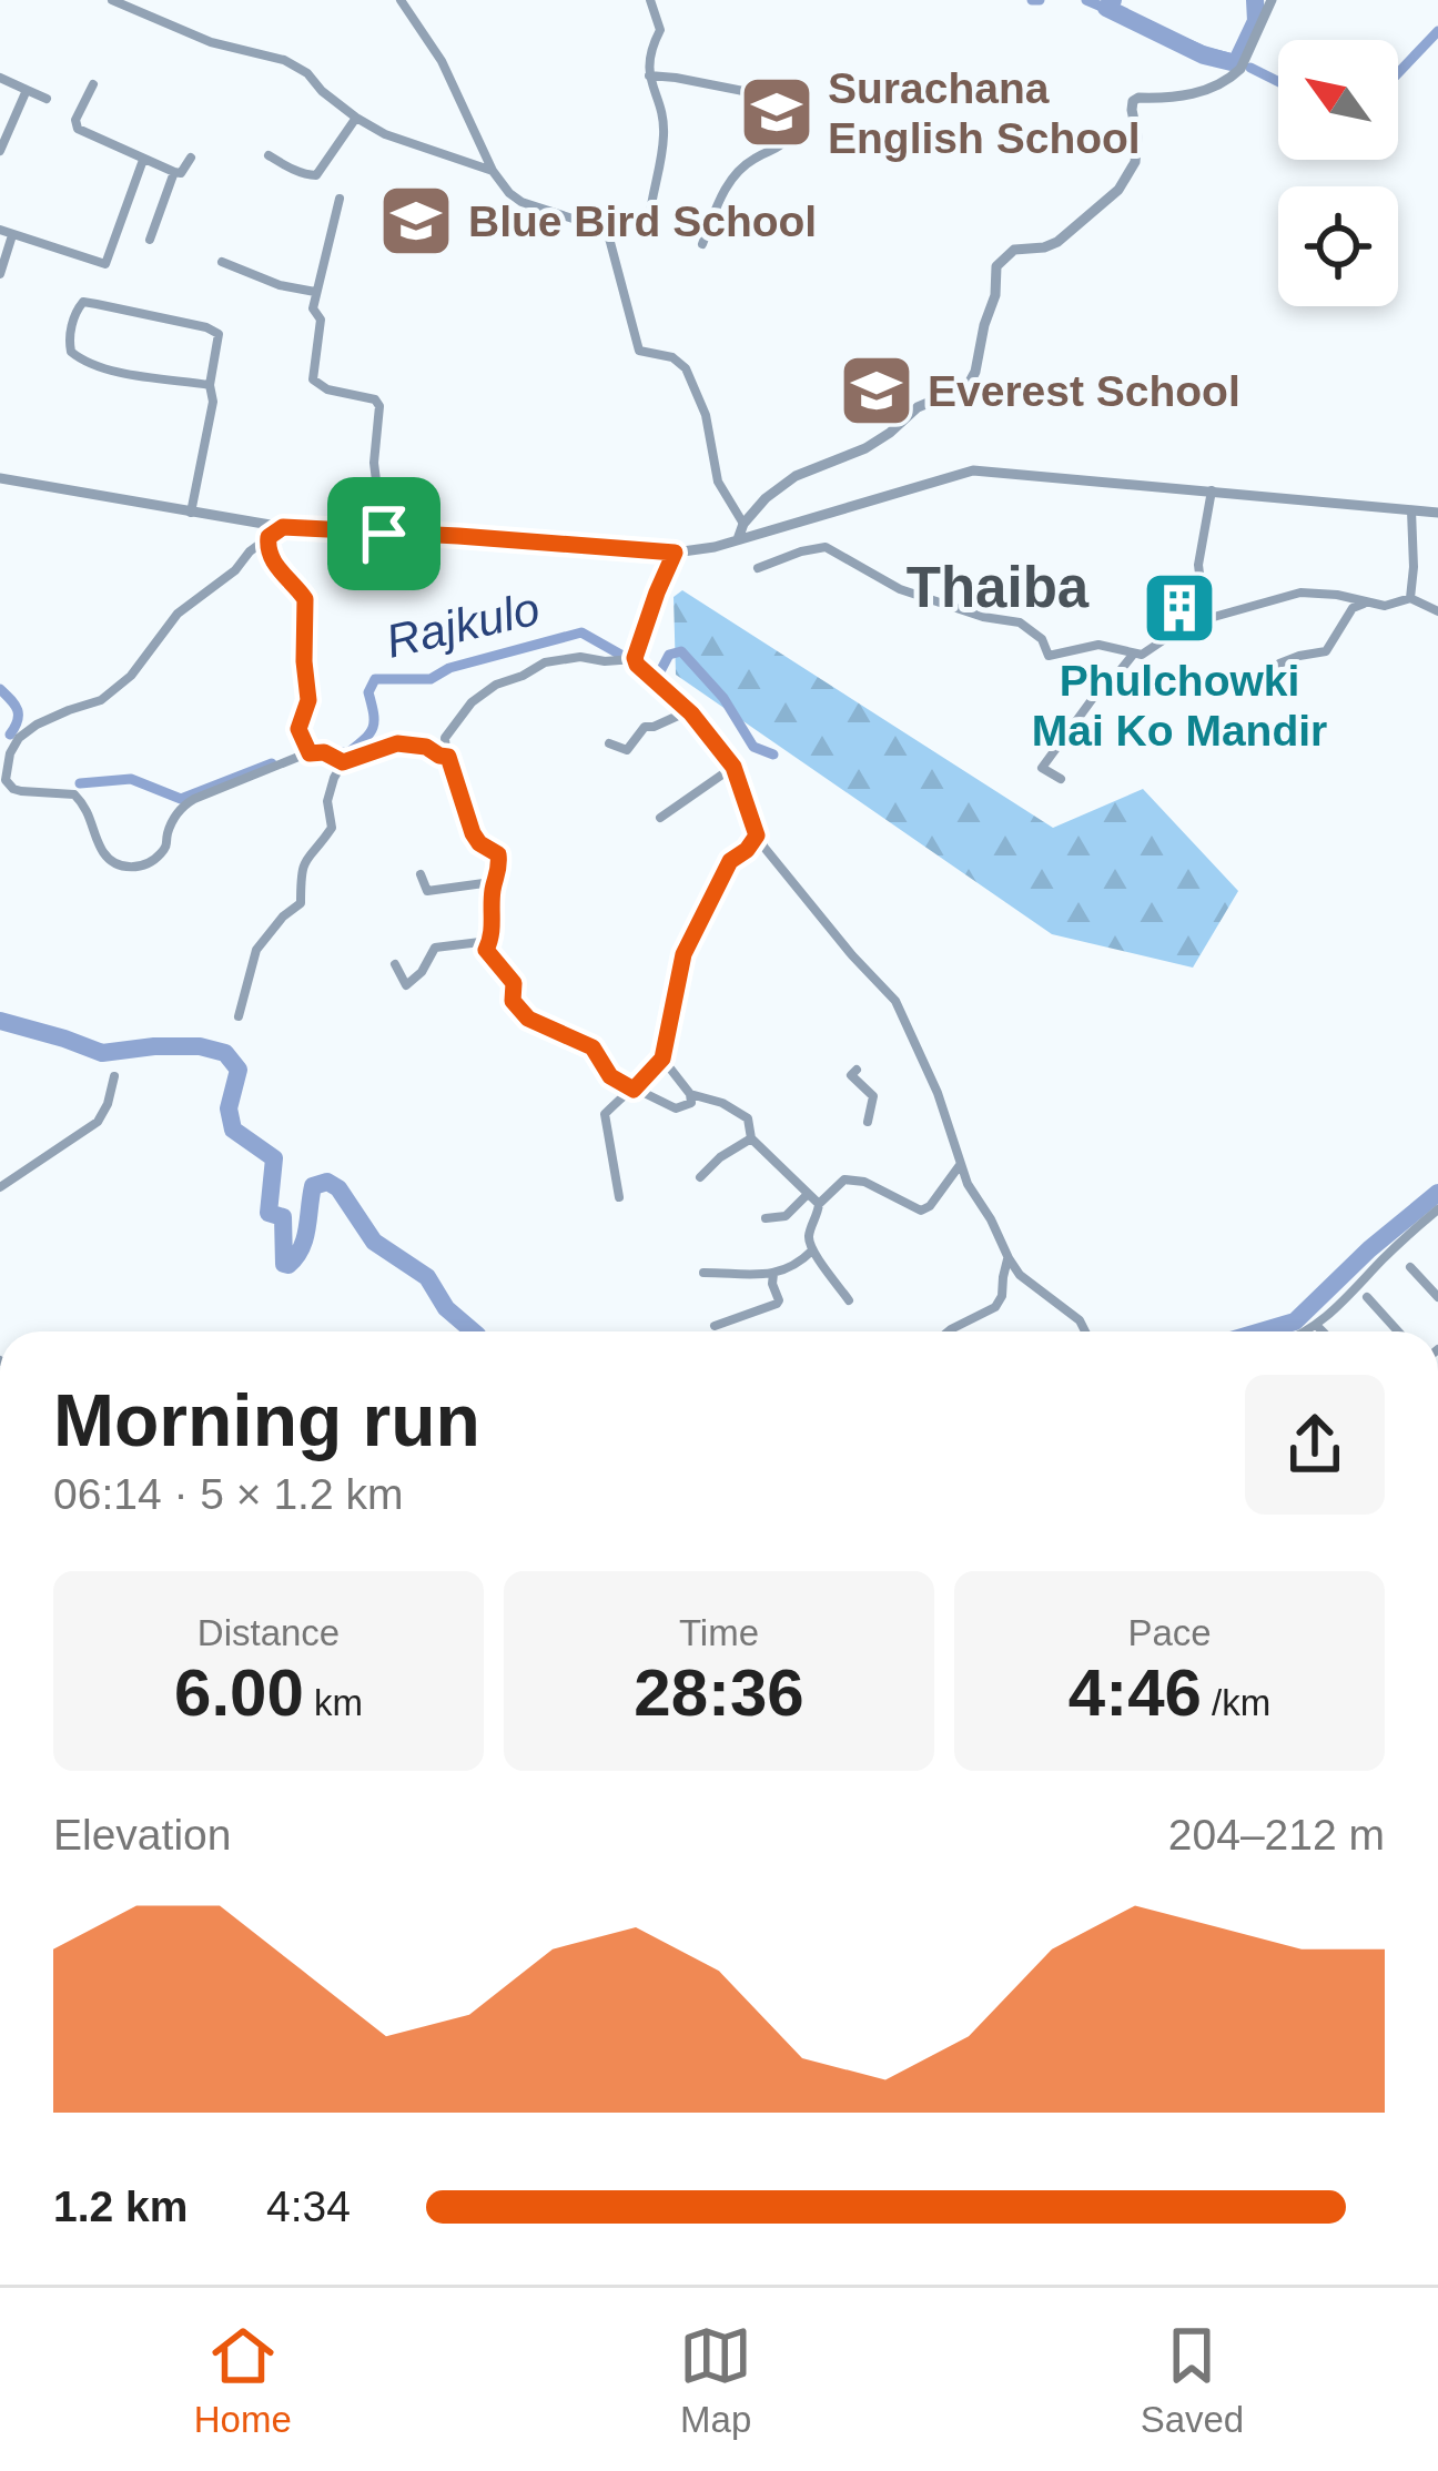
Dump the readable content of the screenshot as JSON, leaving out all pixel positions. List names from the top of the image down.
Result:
{
  "districts": ["Thaiba"],
  "water": ["Rajkulo"],
  "places": {
    "school or university": ["Surachana English School", "Blue Bird School", "Everest School"],
    "building": ["Phulchowki Mai Ko Mandir"]
  },
  "north": "top left",
  "page": {
    "heading": ["Morning run", "06:14 · 5 × 1.2 km"],
    "stats": [
      ["Distance", "6.00 km"],
      ["Time", "28:36"],
      ["Pace", "4:46 /km"]
    ],
    "chart": ["Elevation", "204–212 m"],
    "list": [
      {
        "name": "1.2 km",
        "note": "4:34"
      }
    ],
    "tabs": ["Home", "Map", "Saved"]
  }
}
